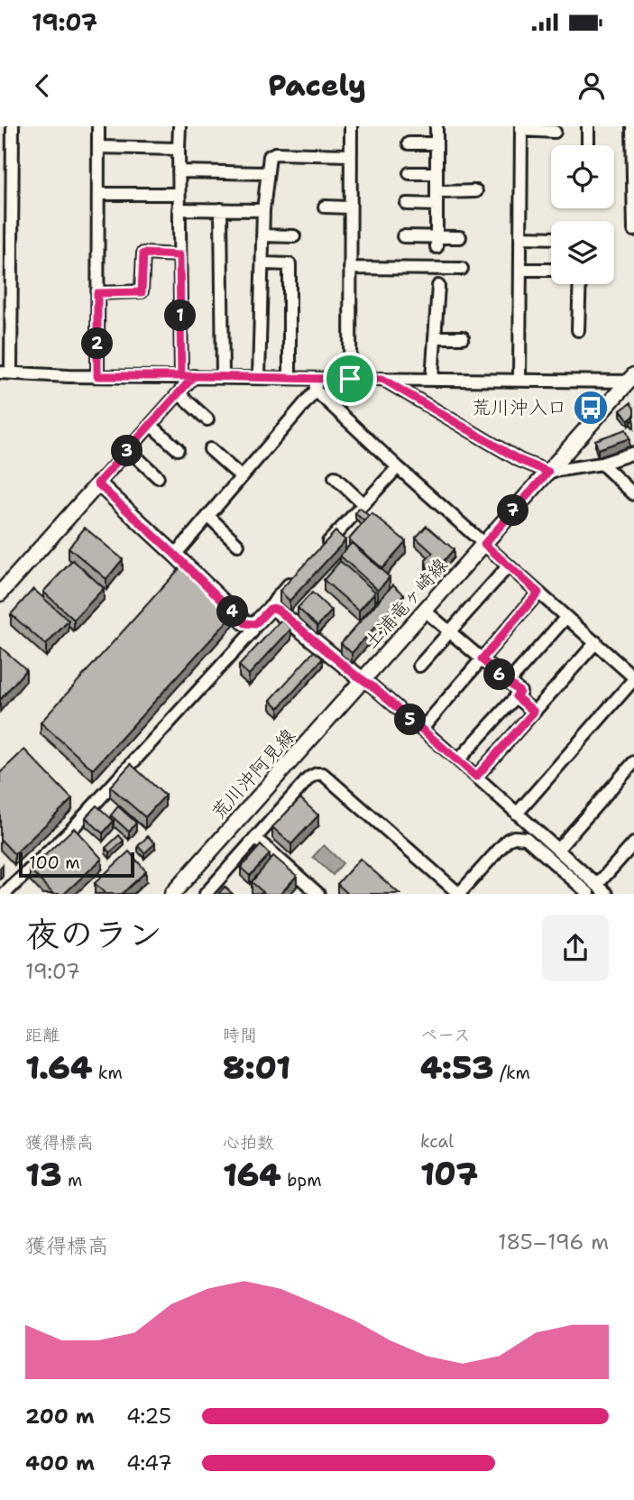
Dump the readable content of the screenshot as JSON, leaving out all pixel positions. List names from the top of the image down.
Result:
{
  "streets": {
    "main road": ["土浦竜ヶ崎線", "荒川沖阿見線"]
  },
  "crossings": [
    ["土浦竜ヶ崎線", "荒川沖阿見線"]
  ],
  "places": {
    "bus stop": ["荒川沖入口"]
  },
  "scale_bar": "100 m",
  "page": {
    "status": "19:07",
    "header": "Pacely",
    "pins": [
      "1",
      "2",
      "3",
      "7",
      "4",
      "6",
      "5"
    ],
    "scale": "100 m",
    "heading": ["夜のラン", "19:07"],
    "stats": [
      ["距離", "1.64 km"],
      ["時間", "8:01"],
      ["ペース", "4:53 /km"],
      ["獲得標高", "13 m"],
      ["心拍数", "164 bpm"],
      ["kcal", "107"]
    ],
    "chart": ["獲得標高", "185–196 m"],
    "list": [
      {
        "name": "200 m",
        "note": "4:25"
      },
      {
        "name": "400 m",
        "note": "4:47"
      }
    ]
  }
}
